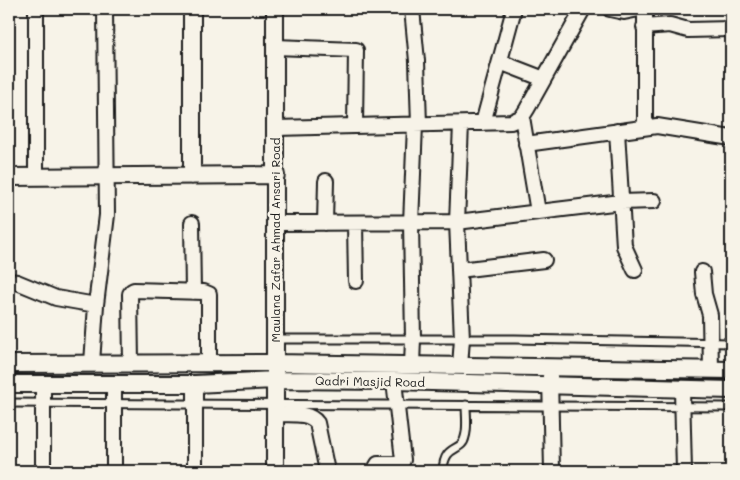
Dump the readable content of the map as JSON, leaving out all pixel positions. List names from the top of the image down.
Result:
{
  "streets": {
    "street": ["Maulana Zafar Ahmad Ansari Road", "Qadri Masjid Road"]
  },
  "crossings": [
    ["Maulana Zafar Ahmad Ansari Road", "Qadri Masjid Road"]
  ]
}
